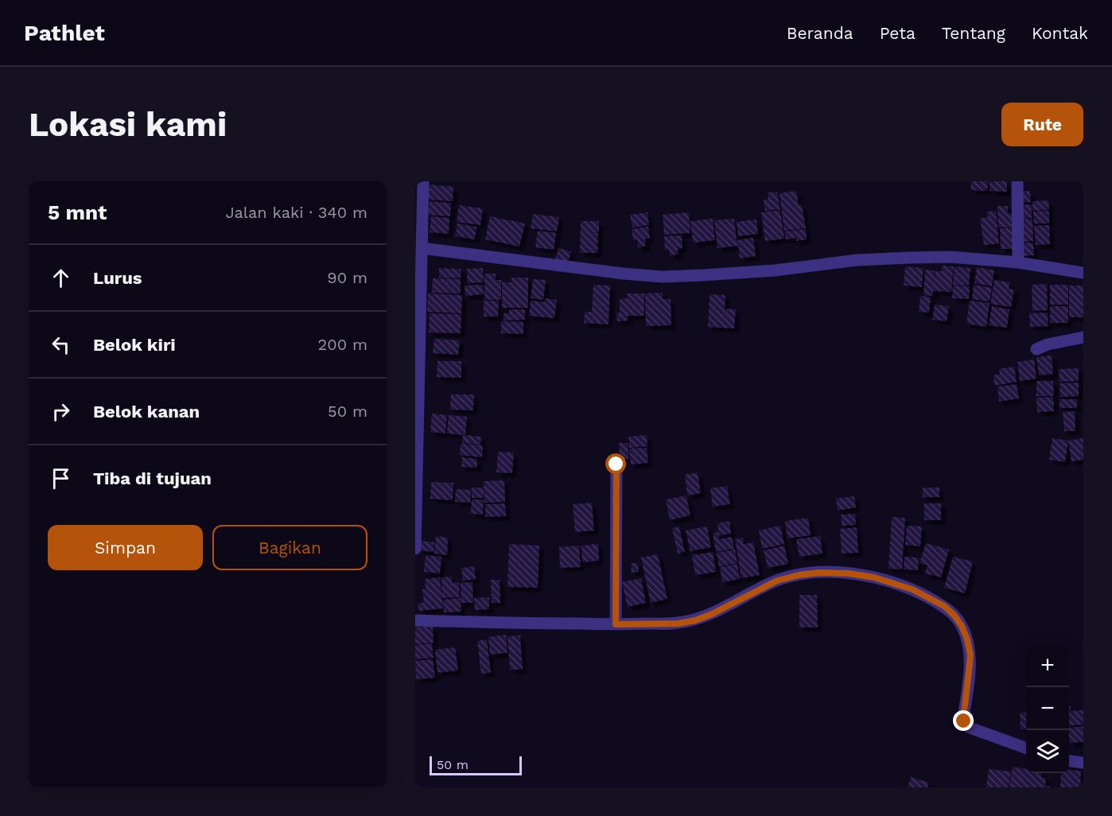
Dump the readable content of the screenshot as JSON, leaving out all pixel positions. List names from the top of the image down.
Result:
{
  "scale_bar": "50 m",
  "page": {
    "header": "Pathlet",
    "nav": [
      "Beranda",
      "Peta",
      "Tentang",
      "Kontak"
    ],
    "buttons": [
      "Rute",
      ["Simpan", "Bagikan"]
    ],
    "title": "Lokasi kami",
    "heading": ["5 mnt", "Jalan kaki · 340 m"],
    "list": [
      ["Lurus", "90 m"],
      ["Belok kiri", "200 m"],
      ["Belok kanan", "50 m"],
      "Tiba di tujuan"
    ],
    "map_buttons": ["+", "−"],
    "scale": "50 m"
  }
}
